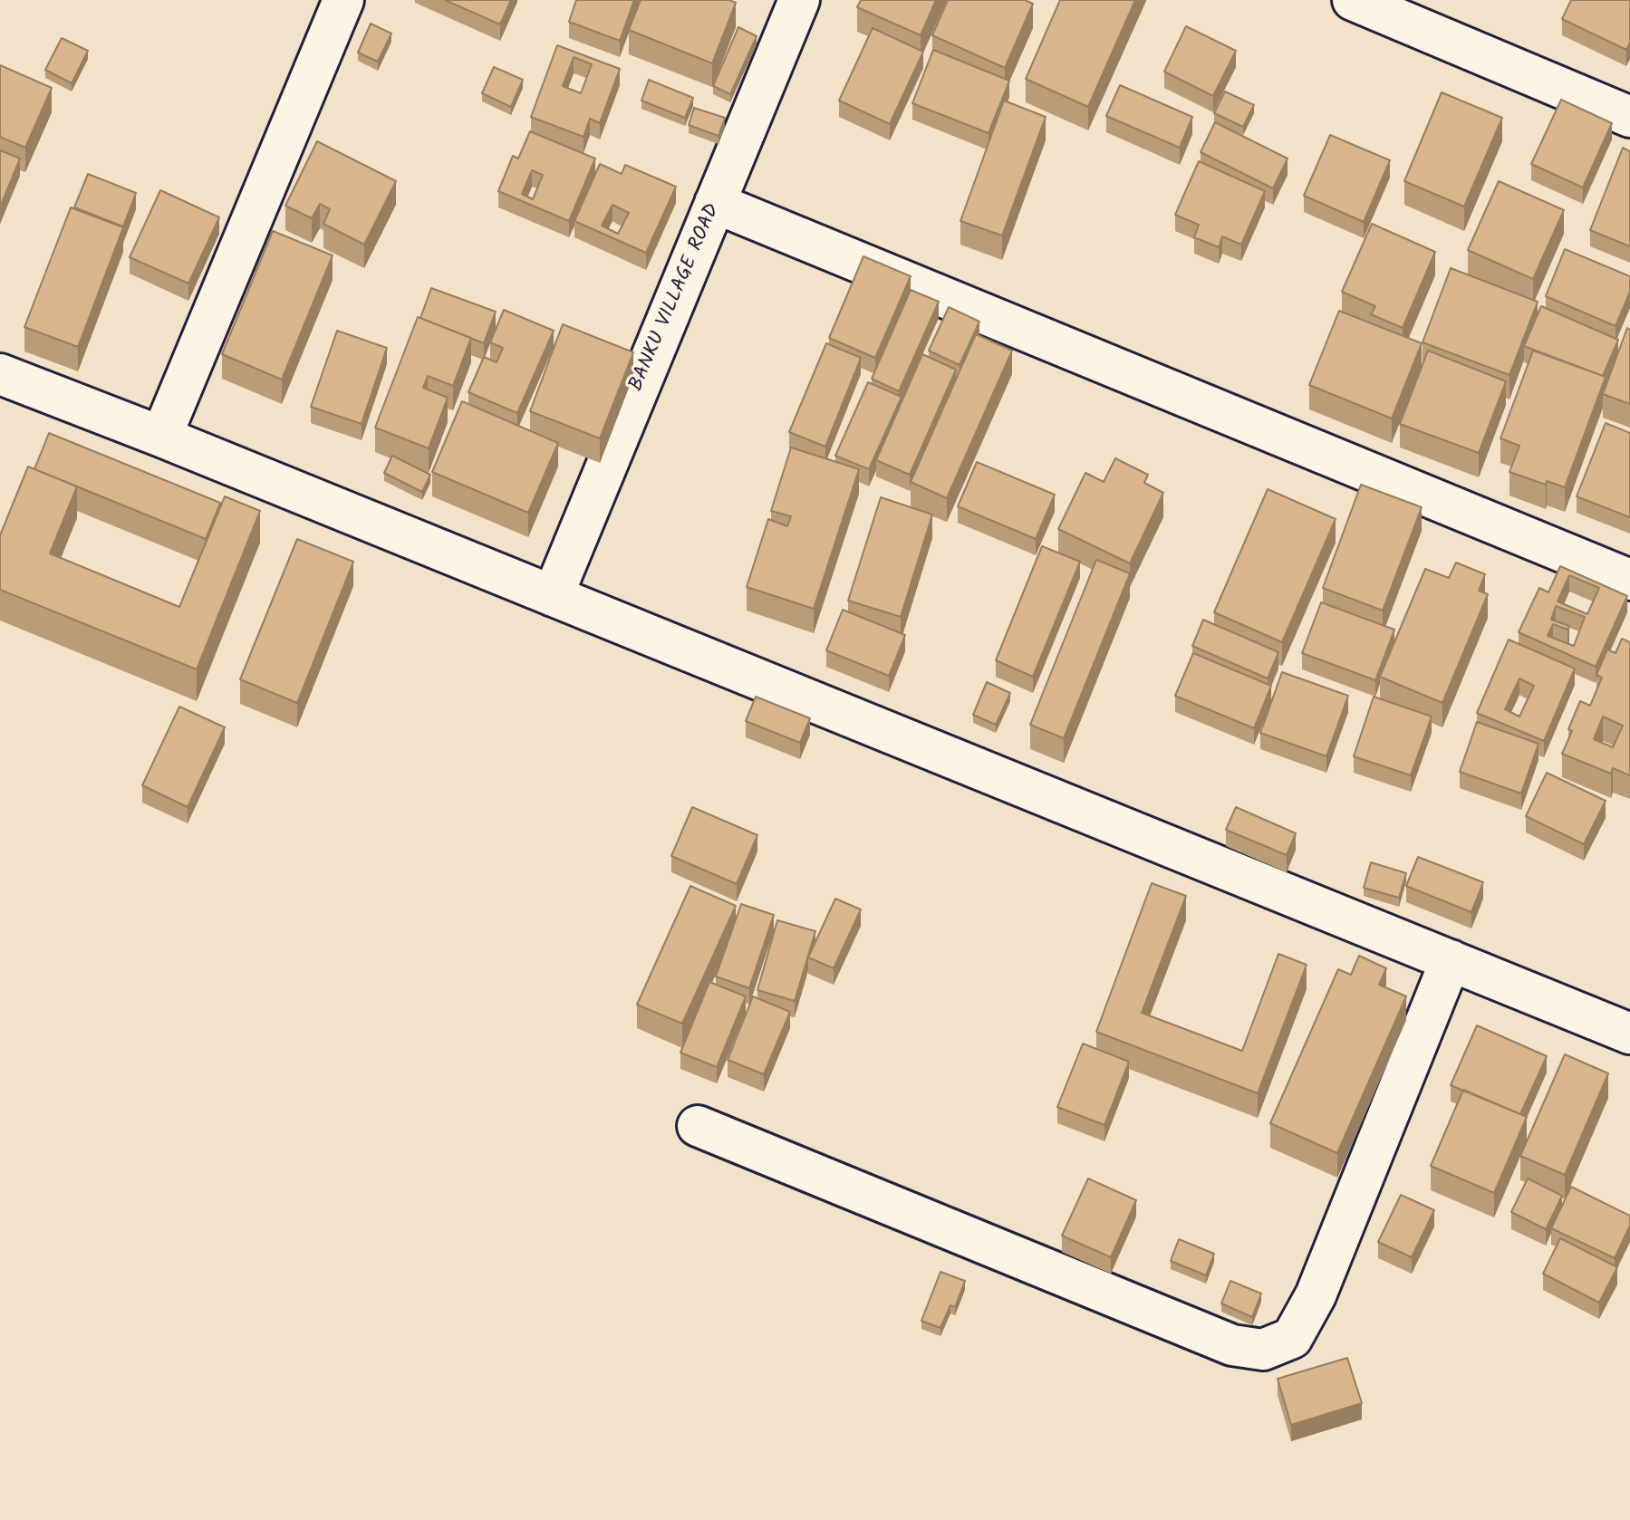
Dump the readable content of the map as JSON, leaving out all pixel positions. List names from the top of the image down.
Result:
{
  "streets": {
    "street": ["BANKU VILLAGE ROAD"]
  }
}
